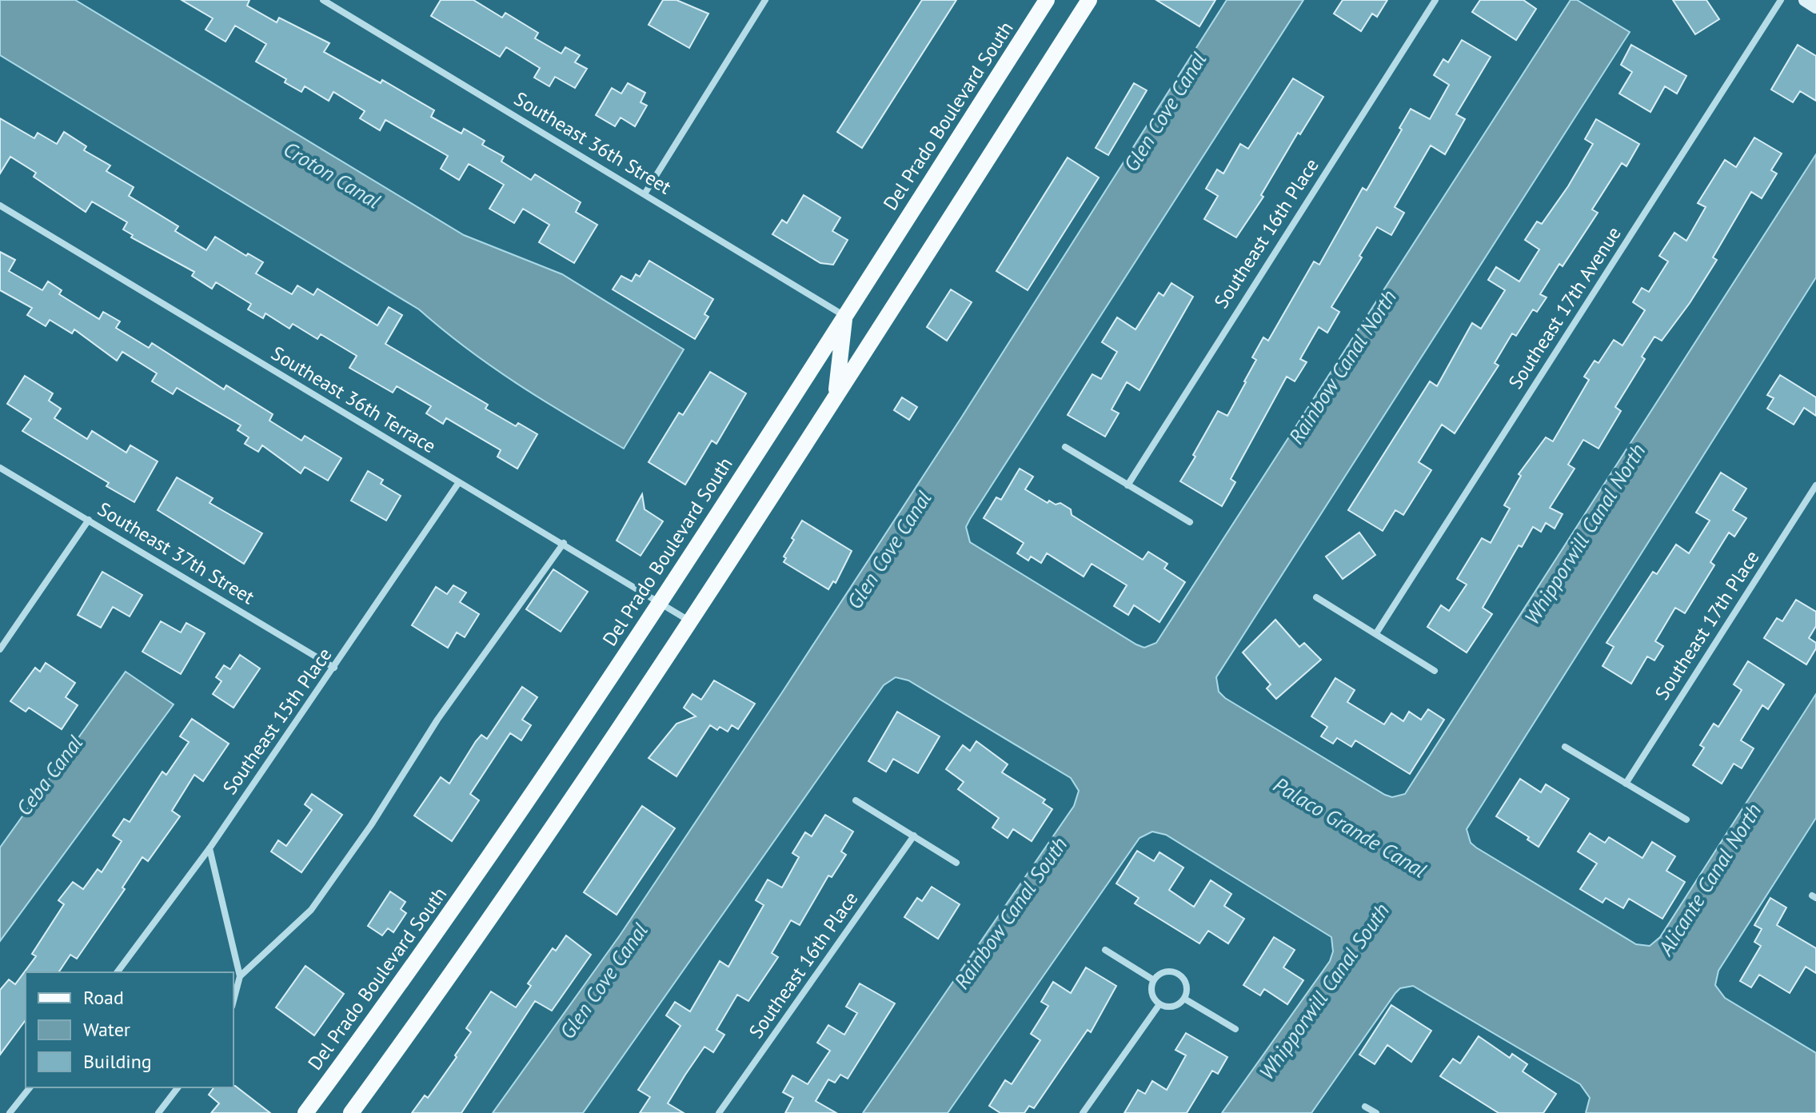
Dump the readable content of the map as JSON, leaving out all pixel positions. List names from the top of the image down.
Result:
{
  "streets": {
    "main road": ["Del Prado Boulevard South"],
    "street": [
      "Southeast 36th Street",
      "Southeast 16th Place",
      "Southeast 17th Avenue",
      "Southeast 36th Terrace",
      "Southeast 37th Street",
      "Southeast 17th Place",
      "Southeast 15th Place"
    ]
  },
  "crossings": [
    ["Del Prado Boulevard South", "Southeast 36th Street"],
    ["Del Prado Boulevard South", "Southeast 36th Terrace"],
    ["Southeast 36th Terrace", "Southeast 15th Place"],
    ["Southeast 37th Street", "Southeast 15th Place"]
  ],
  "water": [
    "Glen Cove Canal",
    "Croton Canal",
    "Rainbow Canal North",
    "Whipporwill Canal North",
    "Ceba Canal",
    "Palaco Grande Canal",
    "Alicante Canal North",
    "Rainbow Canal South",
    "Whipporwill Canal South"
  ],
  "legend": ["Road", "Water", "Building"]
}
